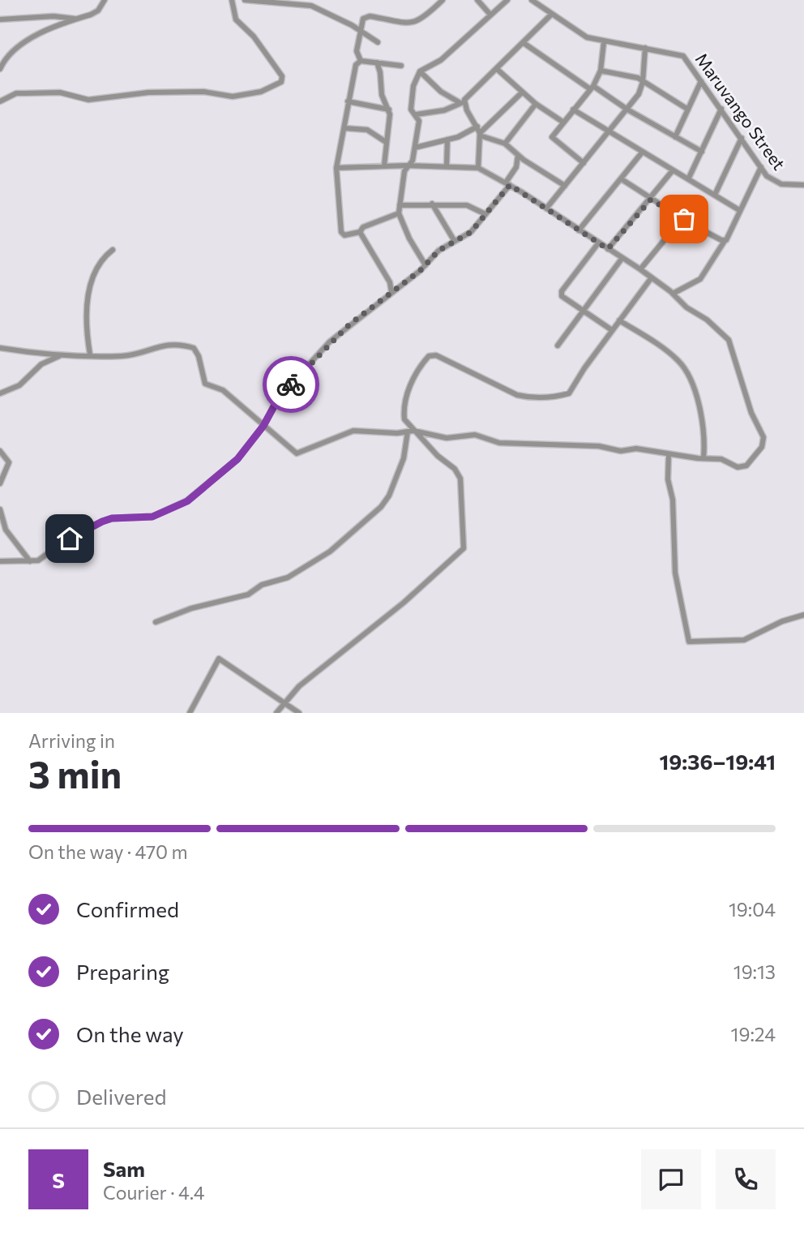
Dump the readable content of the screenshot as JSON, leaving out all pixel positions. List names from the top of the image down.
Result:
{
  "streets": {
    "street": ["Maruvango Street"]
  },
  "page": {
    "heading": ["3 min", "Arriving in", "19:36–19:41"],
    "panel": ["Sam", "Courier · 4.4"],
    "bar": "On the way · 470 m",
    "list": [
      ["Confirmed", "19:04"],
      ["Preparing", "19:13"],
      ["On the way", "19:24"],
      "Delivered"
    ],
    "round": "S"
  }
}
